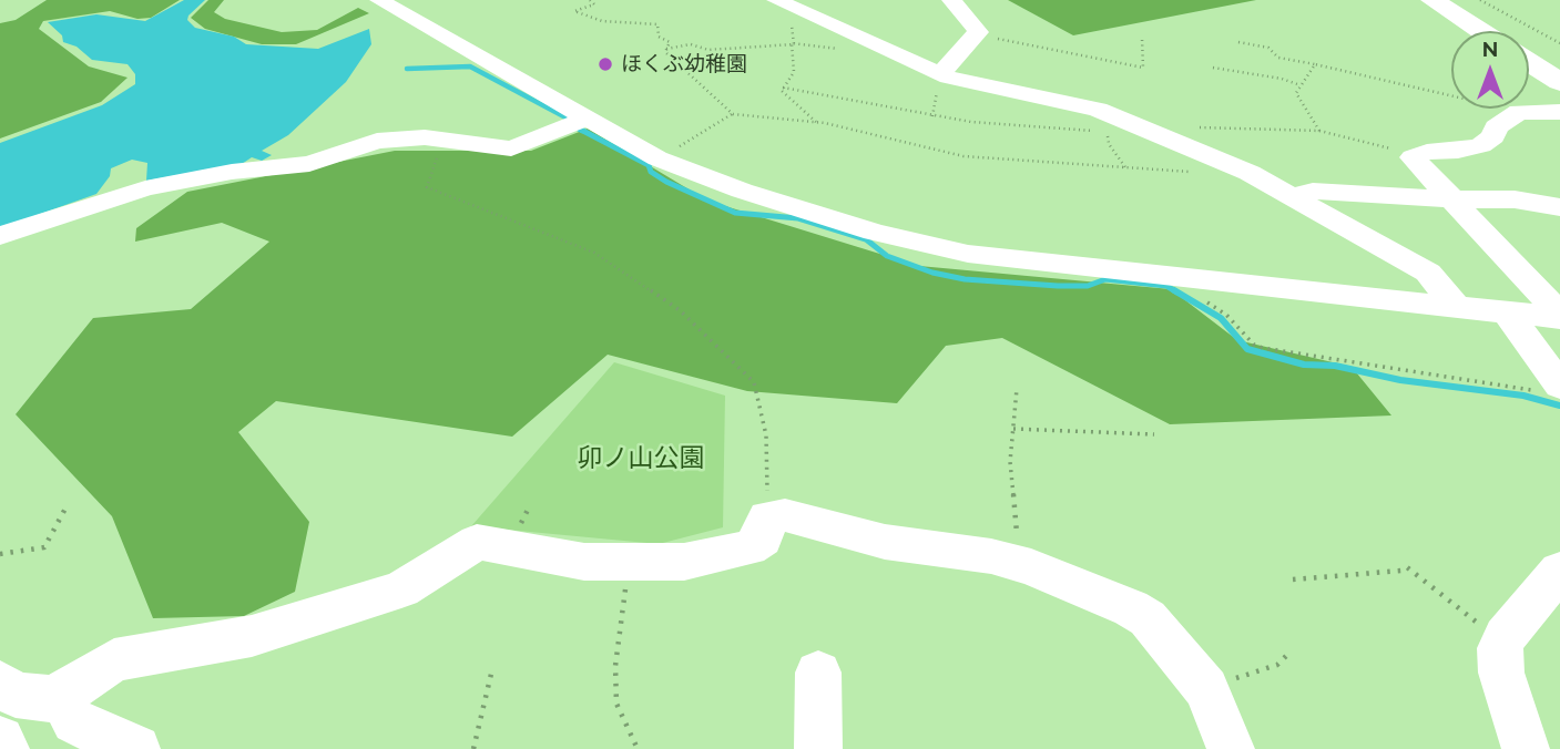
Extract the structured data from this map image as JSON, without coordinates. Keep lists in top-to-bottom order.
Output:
{
  "parks": ["卯ノ山公園"],
  "places": ["ほくぶ幼稚園"],
  "north": "top"
}
